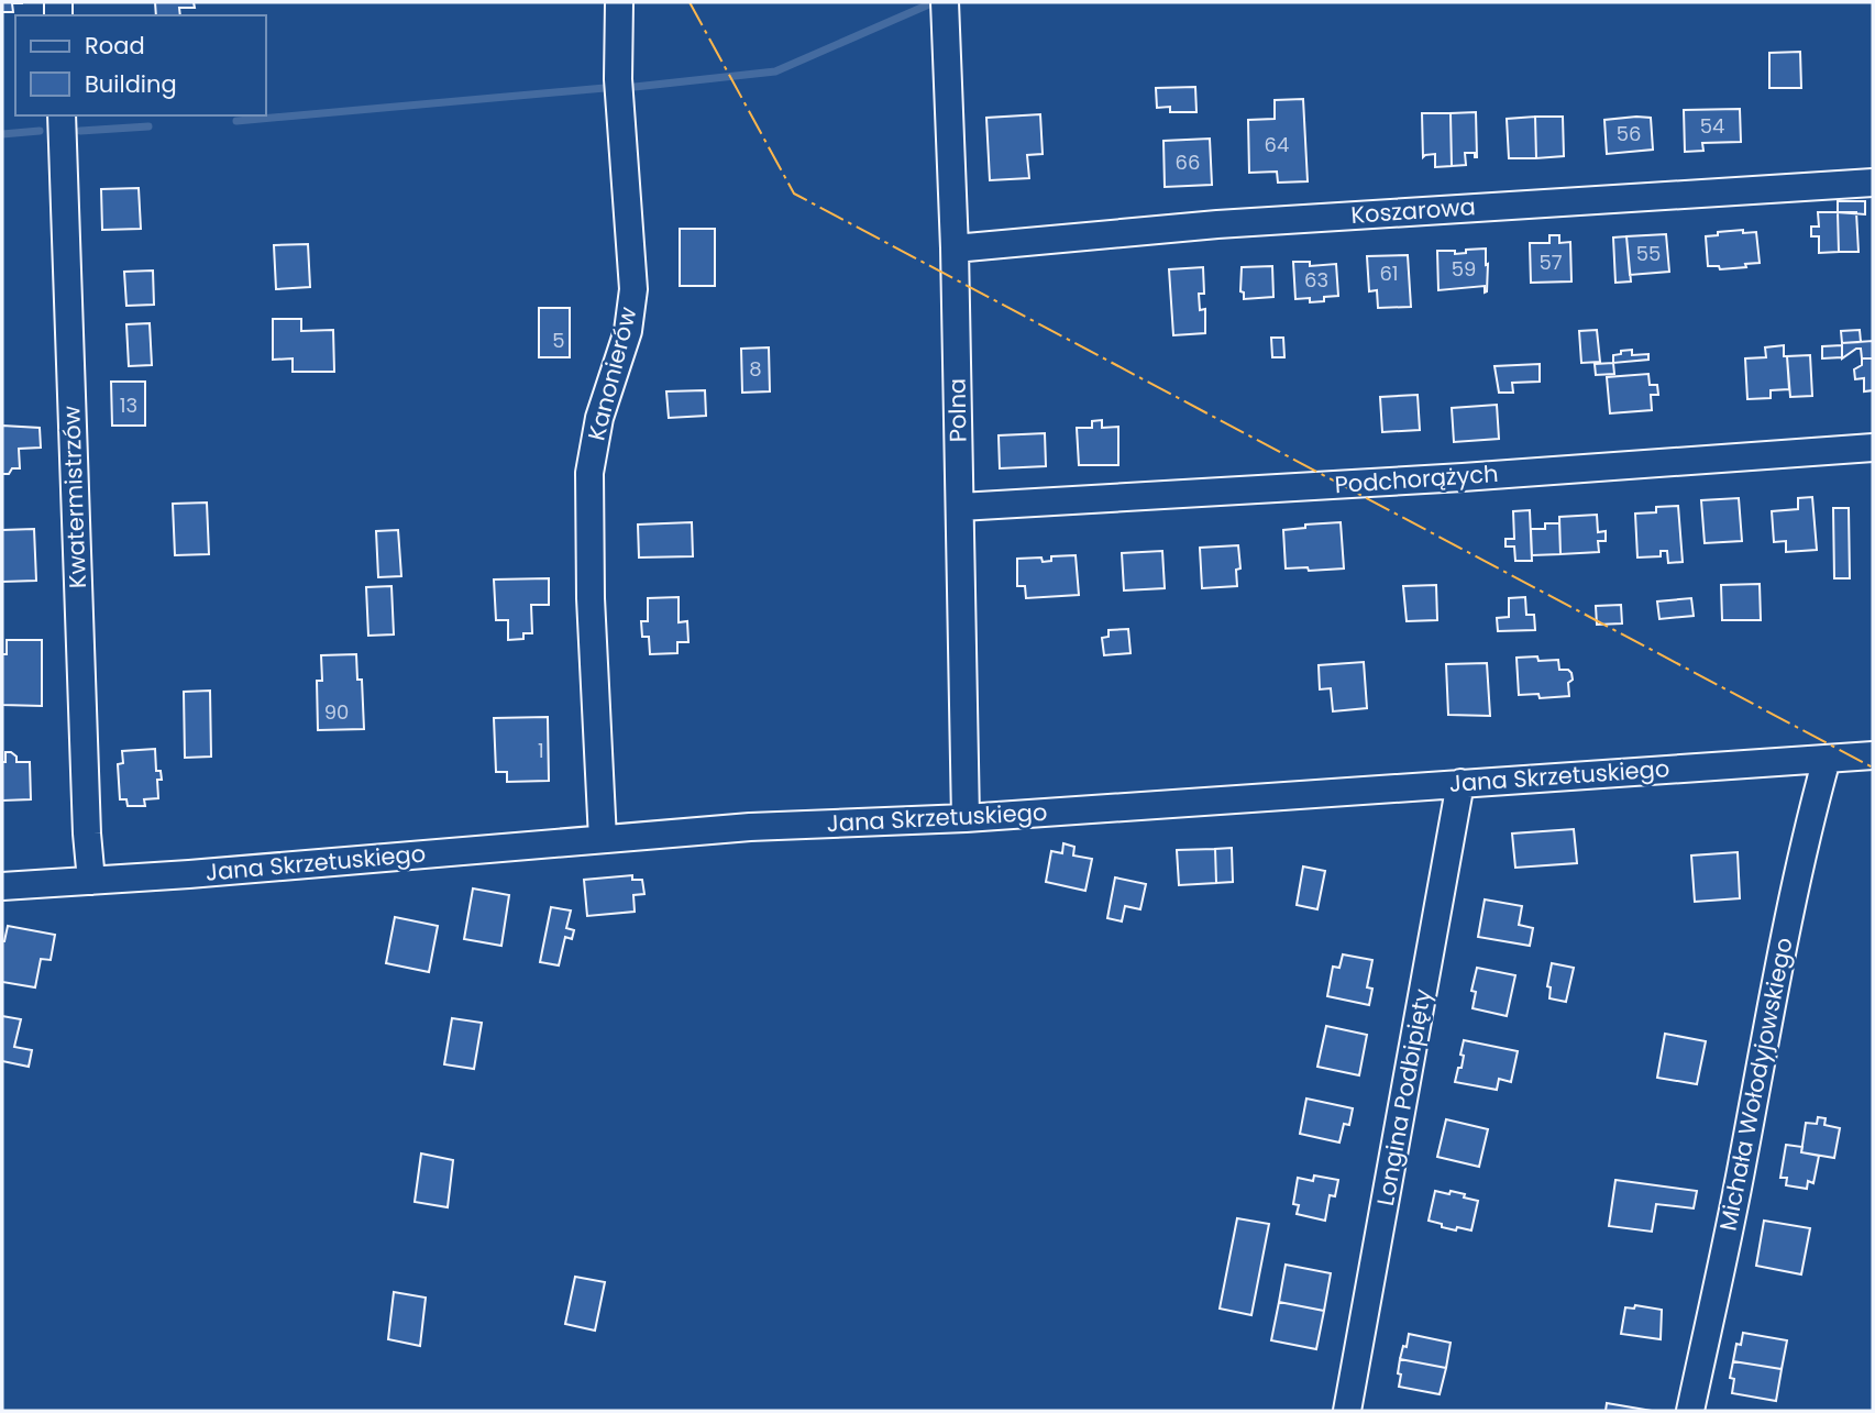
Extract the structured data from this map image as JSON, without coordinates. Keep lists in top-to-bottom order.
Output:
{
  "streets": {
    "street": [
      "Koszarowa",
      "Kanonierów",
      "Polna",
      "Podchorążych",
      "Kwatermistrzów",
      "Jana Skrzetuskiego",
      "Michała Wołodyjowskiego",
      "Longina Podbipięty"
    ]
  },
  "crossings": [
    ["Koszarowa", "Polna"],
    ["Kanonierów", "Jana Skrzetuskiego"],
    ["Polna", "Podchorążych"],
    ["Polna", "Jana Skrzetuskiego"],
    ["Kwatermistrzów", "Jana Skrzetuskiego"],
    ["Jana Skrzetuskiego", "Michała Wołodyjowskiego"],
    ["Jana Skrzetuskiego", "Longina Podbipięty"]
  ],
  "house_numbers": [
    "54",
    "56",
    "64",
    "66",
    "55",
    "57",
    "59",
    "61",
    "63",
    "5",
    "8",
    "13",
    "90",
    "1"
  ],
  "legend": ["Road", "Building"]
}
